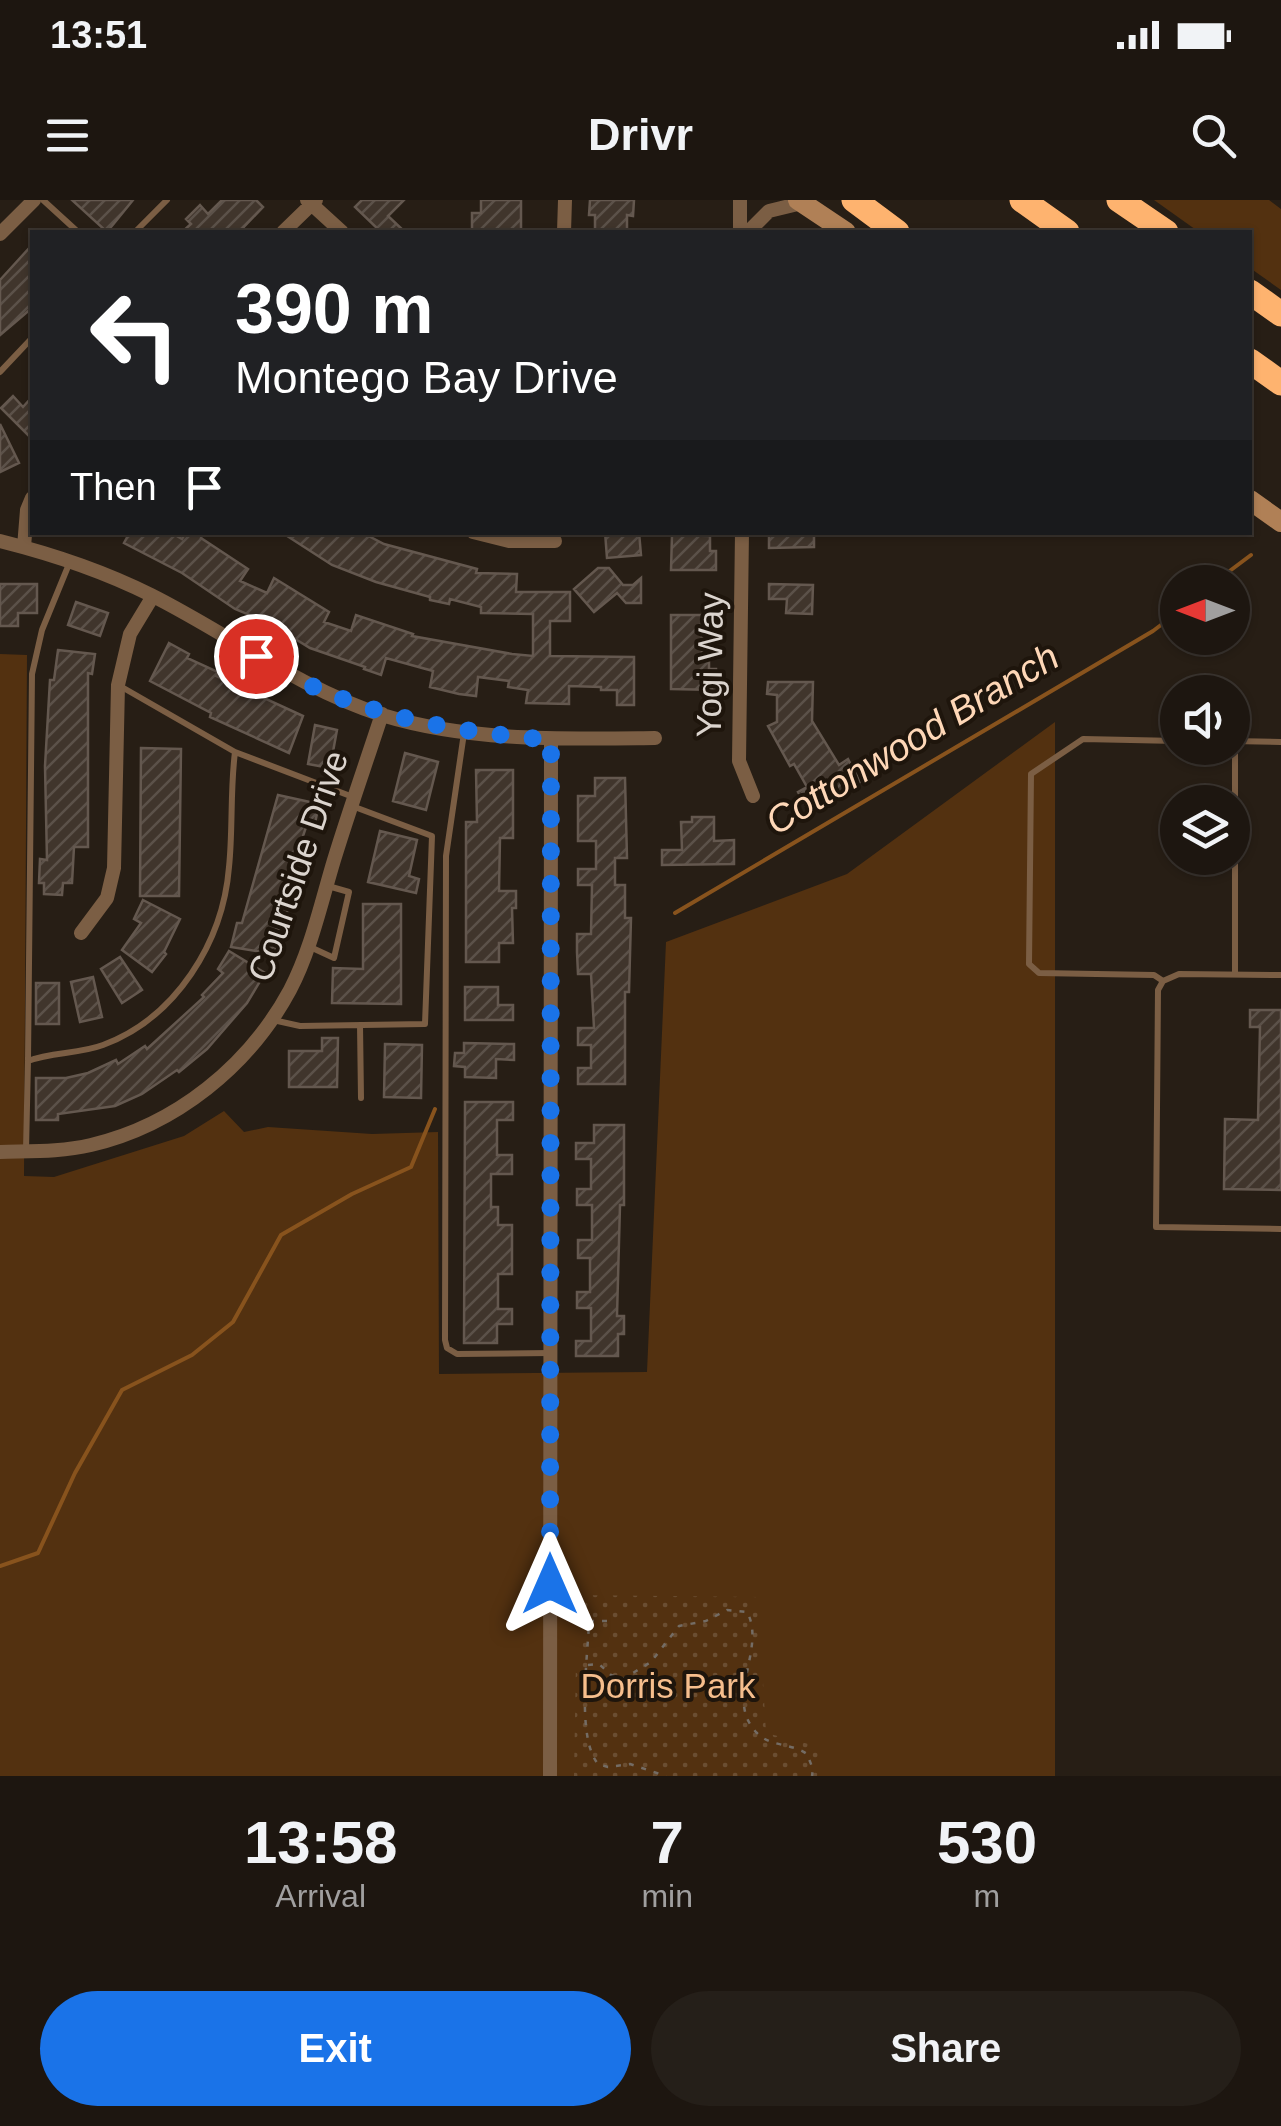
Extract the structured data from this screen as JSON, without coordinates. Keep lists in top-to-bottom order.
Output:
{
  "streets": {
    "street": ["Yogi Way", "Courtside Drive"]
  },
  "water": ["Cottonwood Branch"],
  "parks": ["Dorris Park"],
  "north": "left",
  "page": {
    "status": "13:51",
    "header": "Drivr",
    "turn": ["390 m", "Montego Bay Drive"],
    "then": "Then",
    "eta": [
      "13:58",
      "Arrival",
      "7",
      "min",
      "530",
      "m"
    ],
    "buttons": ["Exit", "Share"]
  }
}
